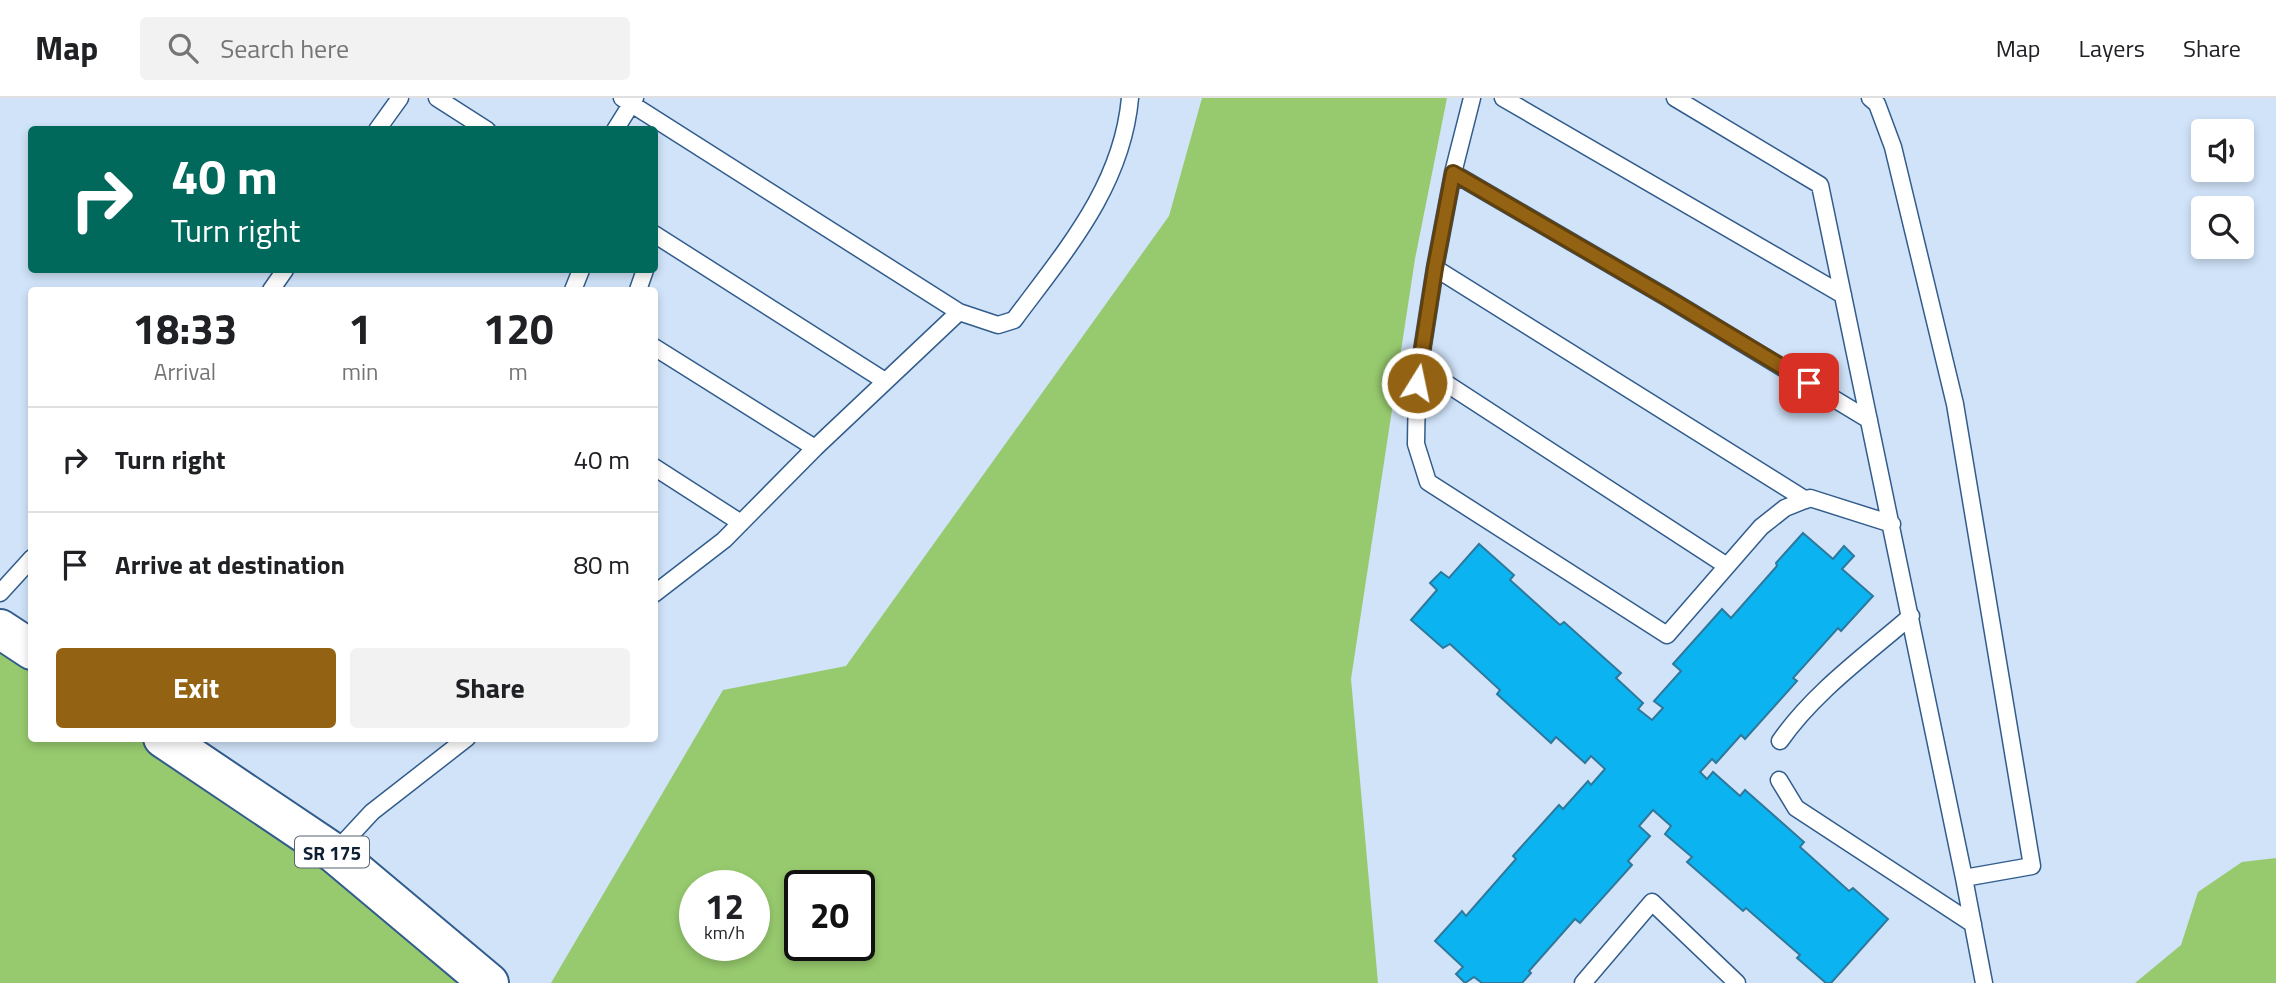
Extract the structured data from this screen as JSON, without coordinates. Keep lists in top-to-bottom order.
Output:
{
  "streets": {
    "main road": ["SR 175"]
  },
  "page": {
    "header": "Map",
    "search": "Search here",
    "nav": ["Map", "Layers", "Share"],
    "turn": ["40 m", "Turn right"],
    "eta": [
      "18:33",
      "Arrival",
      "1",
      "min",
      "120",
      "m"
    ],
    "list": [
      {
        "name": "Turn right",
        "value": "40 m"
      },
      {
        "name": "Arrive at destination",
        "value": "80 m"
      }
    ],
    "buttons": ["Exit", "Share"],
    "speed": "12 km/h",
    "limit": "20"
  }
}
